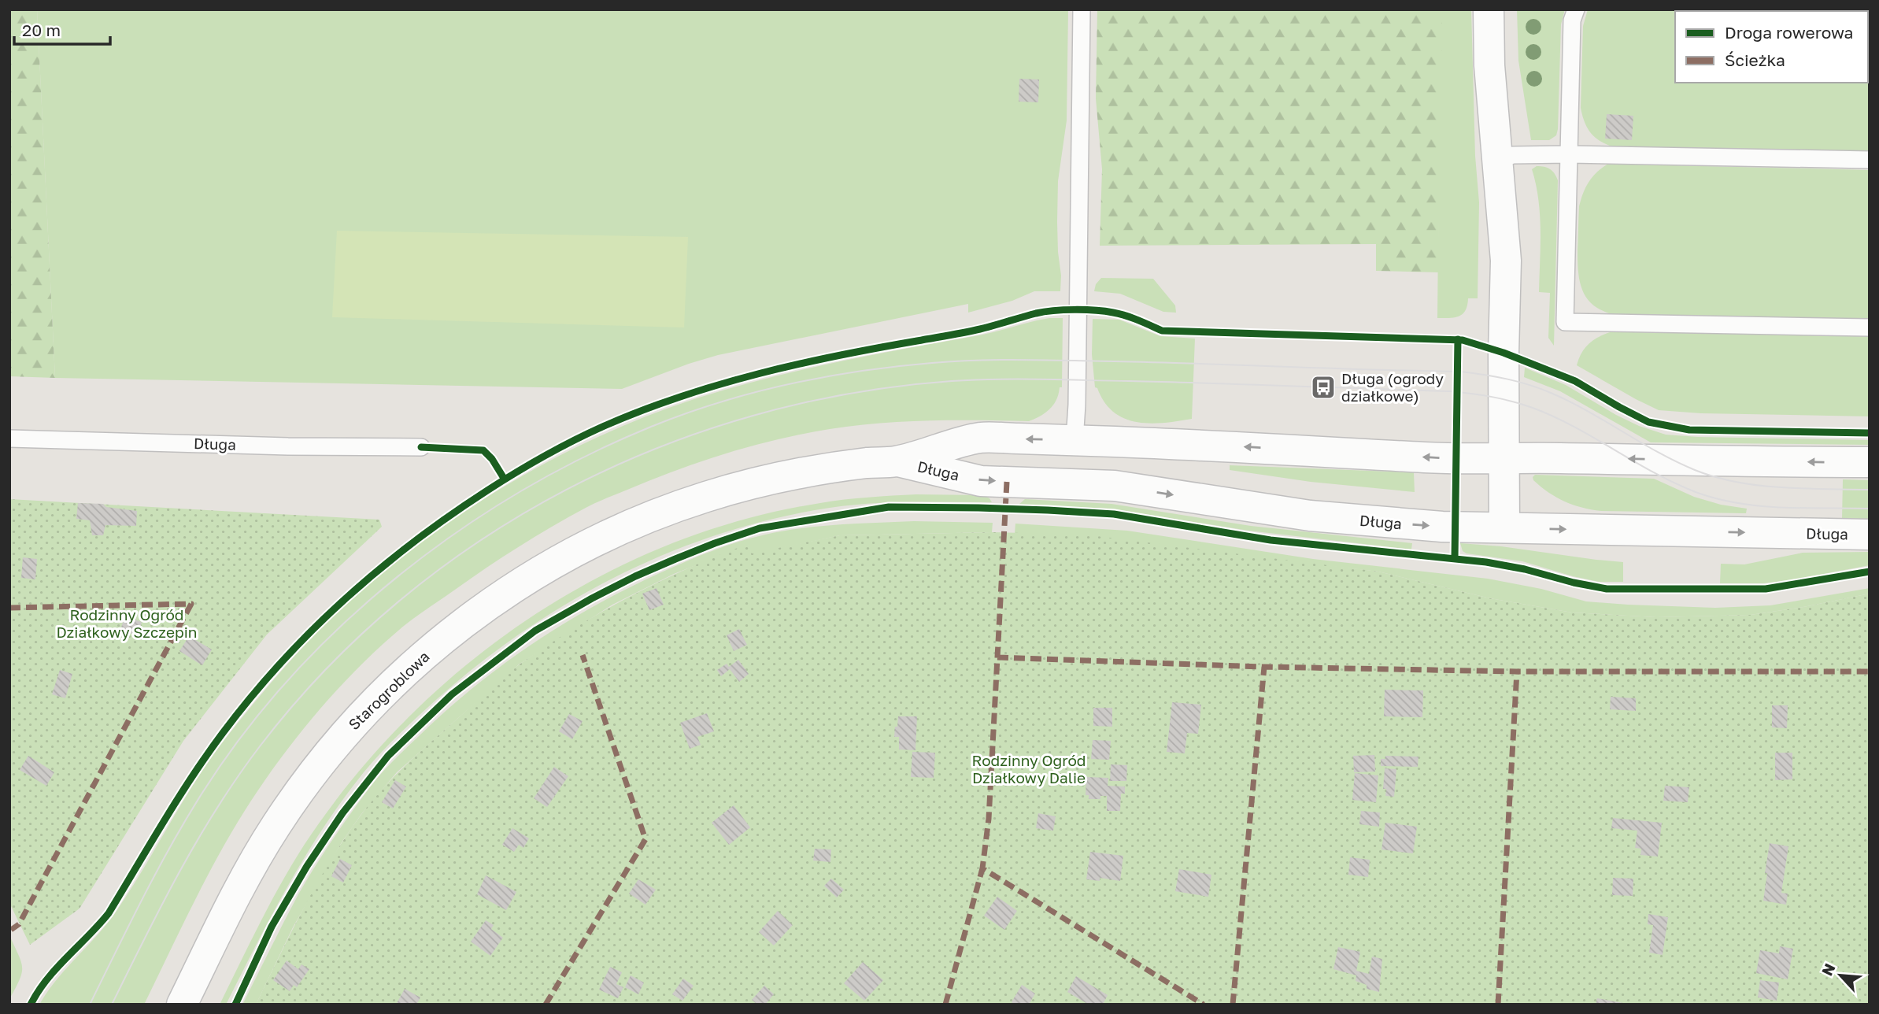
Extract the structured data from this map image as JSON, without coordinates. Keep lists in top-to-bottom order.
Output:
{
  "streets": {
    "street": ["Długa", "Starogroblowa"]
  },
  "crossings": [
    ["Długa", "Starogroblowa"]
  ],
  "parks": ["Rodzinny Ogród Działkowy Szczepin", "Rodzinny Ogród Działkowy Dalie"],
  "places": {
    "bus stop": ["Długa (ogrody działkowe)"]
  },
  "legend": ["Droga rowerowa", "Ścieżka"],
  "scale_bar": "20 m",
  "north": "top left"
}
